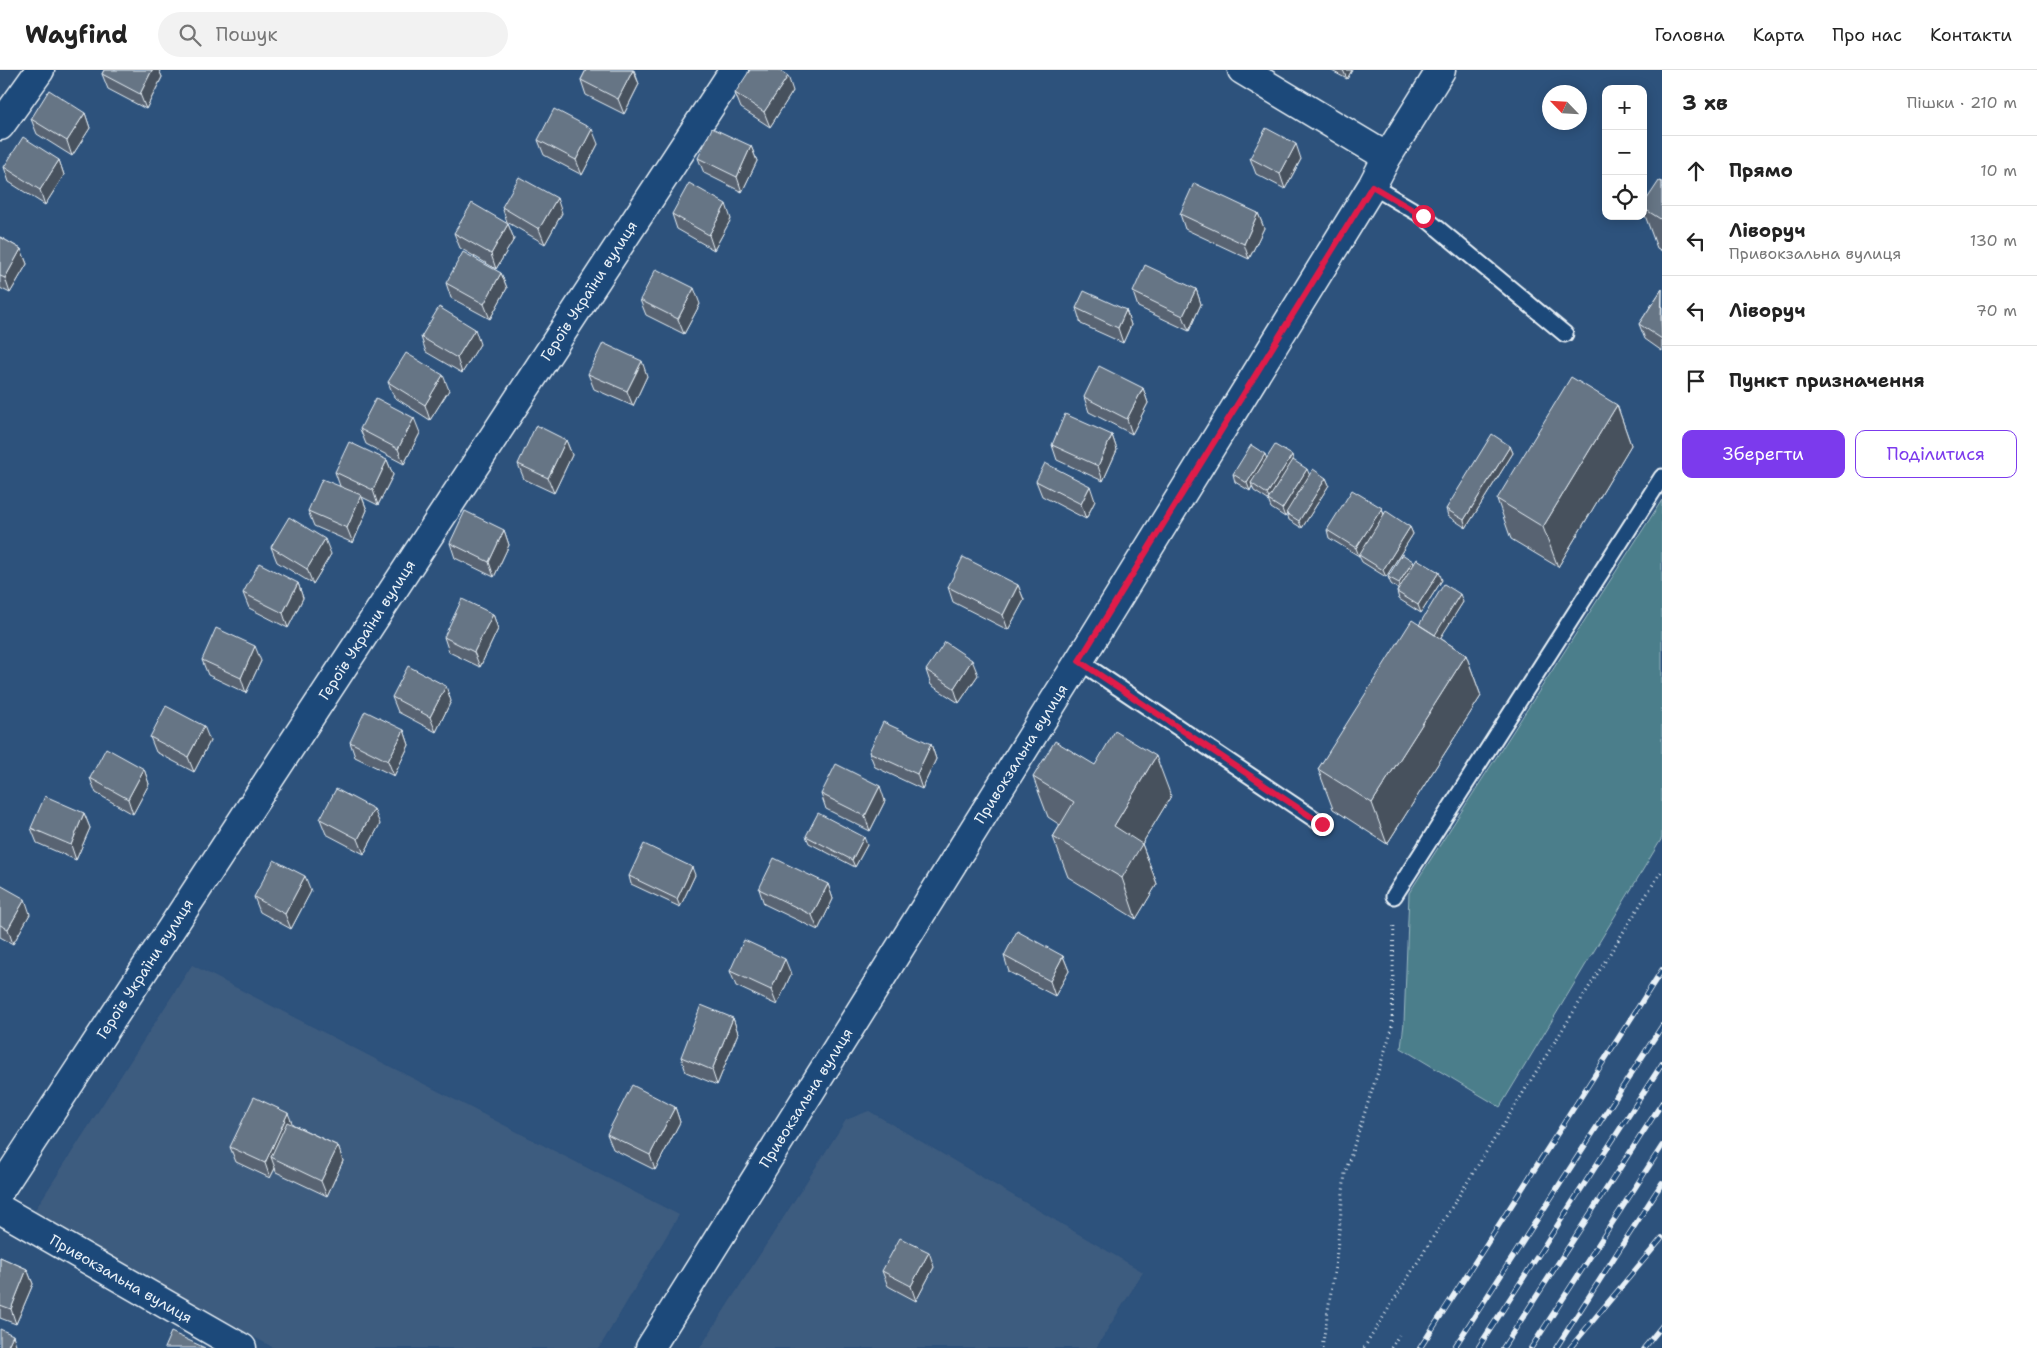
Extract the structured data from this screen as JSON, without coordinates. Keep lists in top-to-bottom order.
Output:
{
  "streets": {
    "street": ["Героїв України вулиця", "Привокзальна вулиця"]
  },
  "north": "top left",
  "page": {
    "header": "Wayfind",
    "search": "Пошук",
    "nav": [
      "Головна",
      "Карта",
      "Про нас",
      "Контакти"
    ],
    "heading": ["3 хв", "Пішки · 210 m"],
    "map_buttons": ["+", "−"],
    "list": [
      ["Прямо", "10 m"],
      ["Ліворуч", "Привокзальна вулиця", "130 m"],
      ["Ліворуч", "70 m"],
      "Пункт призначення"
    ],
    "buttons": ["Зберегти", "Поділитися"]
  }
}
